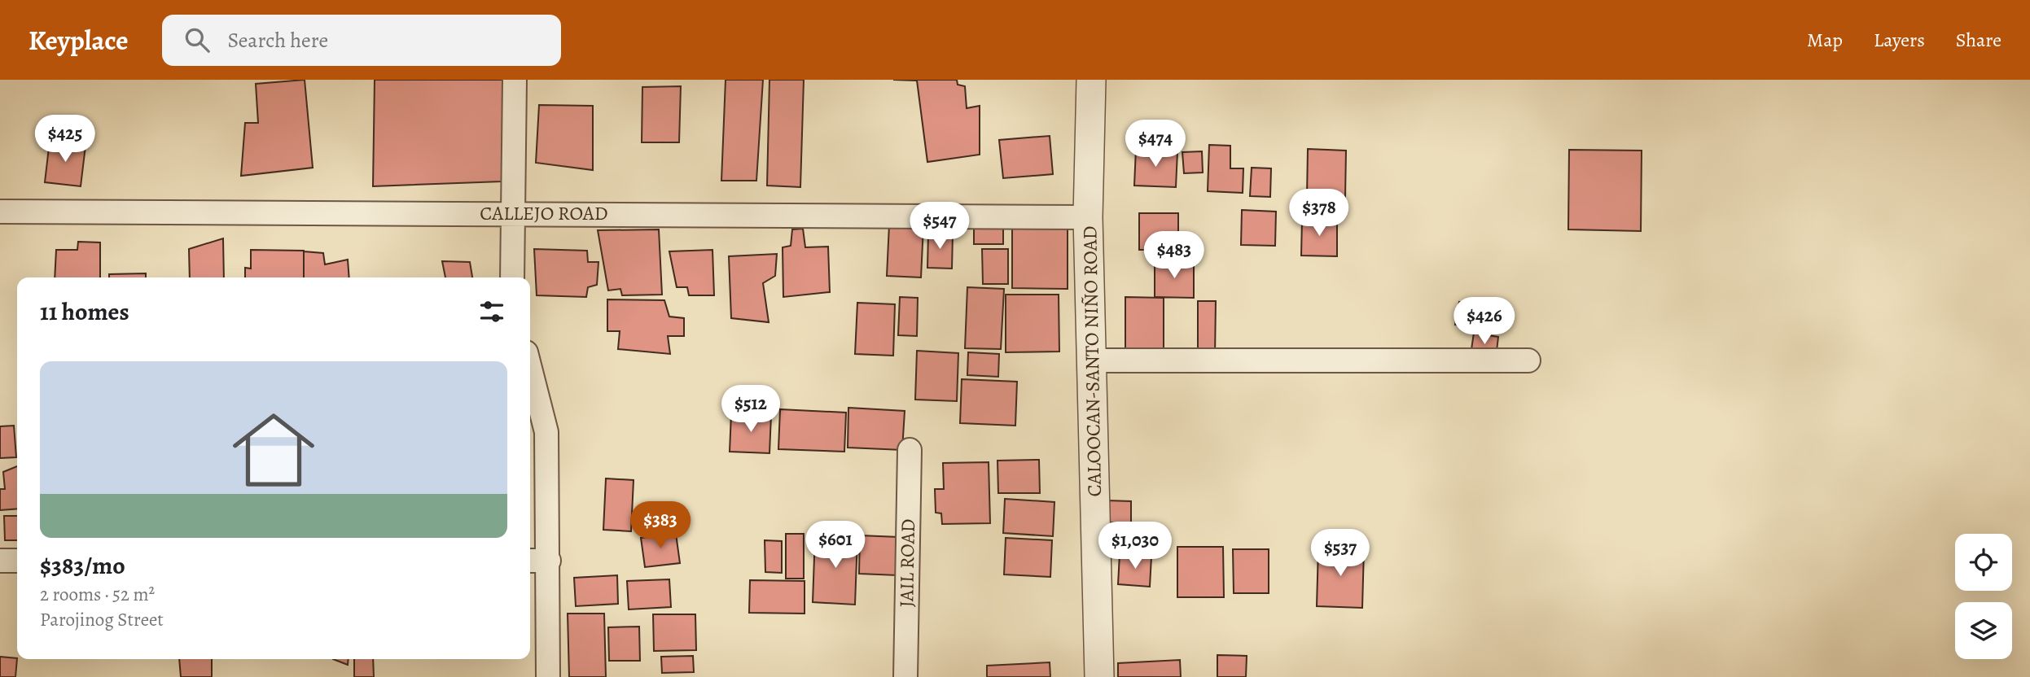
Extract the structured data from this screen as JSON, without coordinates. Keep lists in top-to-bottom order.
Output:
{
  "streets": {
    "street": ["CALLEJO ROAD", "CALOOCAN-SANTO NIÑO ROAD", "JAIL ROAD"]
  },
  "crossings": [
    ["CALLEJO ROAD", "CALOOCAN-SANTO NIÑO ROAD"]
  ],
  "page": {
    "header": "Keyplace",
    "search": "Search here",
    "nav": ["Map", "Layers", "Share"],
    "price": [
      "$425",
      "$474",
      "$378",
      "$547",
      "$483",
      "$426",
      "$512",
      "$383",
      "$601",
      "$1,030",
      "$537"
    ],
    "heading": "11 homes",
    "list": [
      {
        "name": "$383/mo",
        "note": "2 rooms · 52 m² · Parojinog Street"
      }
    ]
  }
}
